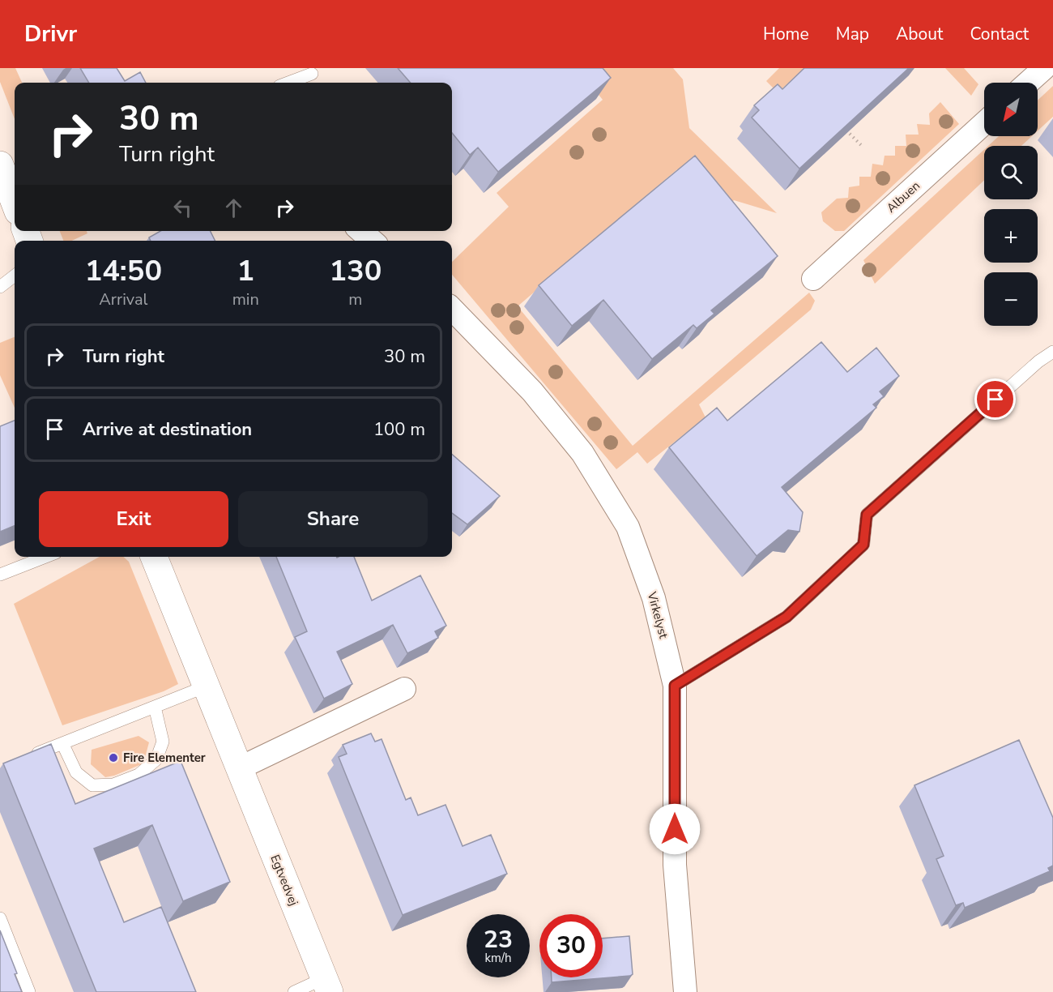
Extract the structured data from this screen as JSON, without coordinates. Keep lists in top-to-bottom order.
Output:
{
  "streets": {
    "street": ["Albuen", "Virkelyst", "Egtvedvej"]
  },
  "places": ["Fire Elementer"],
  "north": "bottom left",
  "page": {
    "header": "Drivr",
    "nav": [
      "Home",
      "Map",
      "About",
      "Contact"
    ],
    "map_buttons": ["+", "−"],
    "turn": ["30 m", "Turn right"],
    "eta": [
      "14:50",
      "Arrival",
      "1",
      "min",
      "130",
      "m"
    ],
    "list": [
      {
        "name": "Turn right",
        "value": "30 m"
      },
      {
        "name": "Arrive at destination",
        "value": "100 m"
      }
    ],
    "buttons": ["Exit", "Share"],
    "speed": "23 km/h",
    "limit": "30"
  }
}
